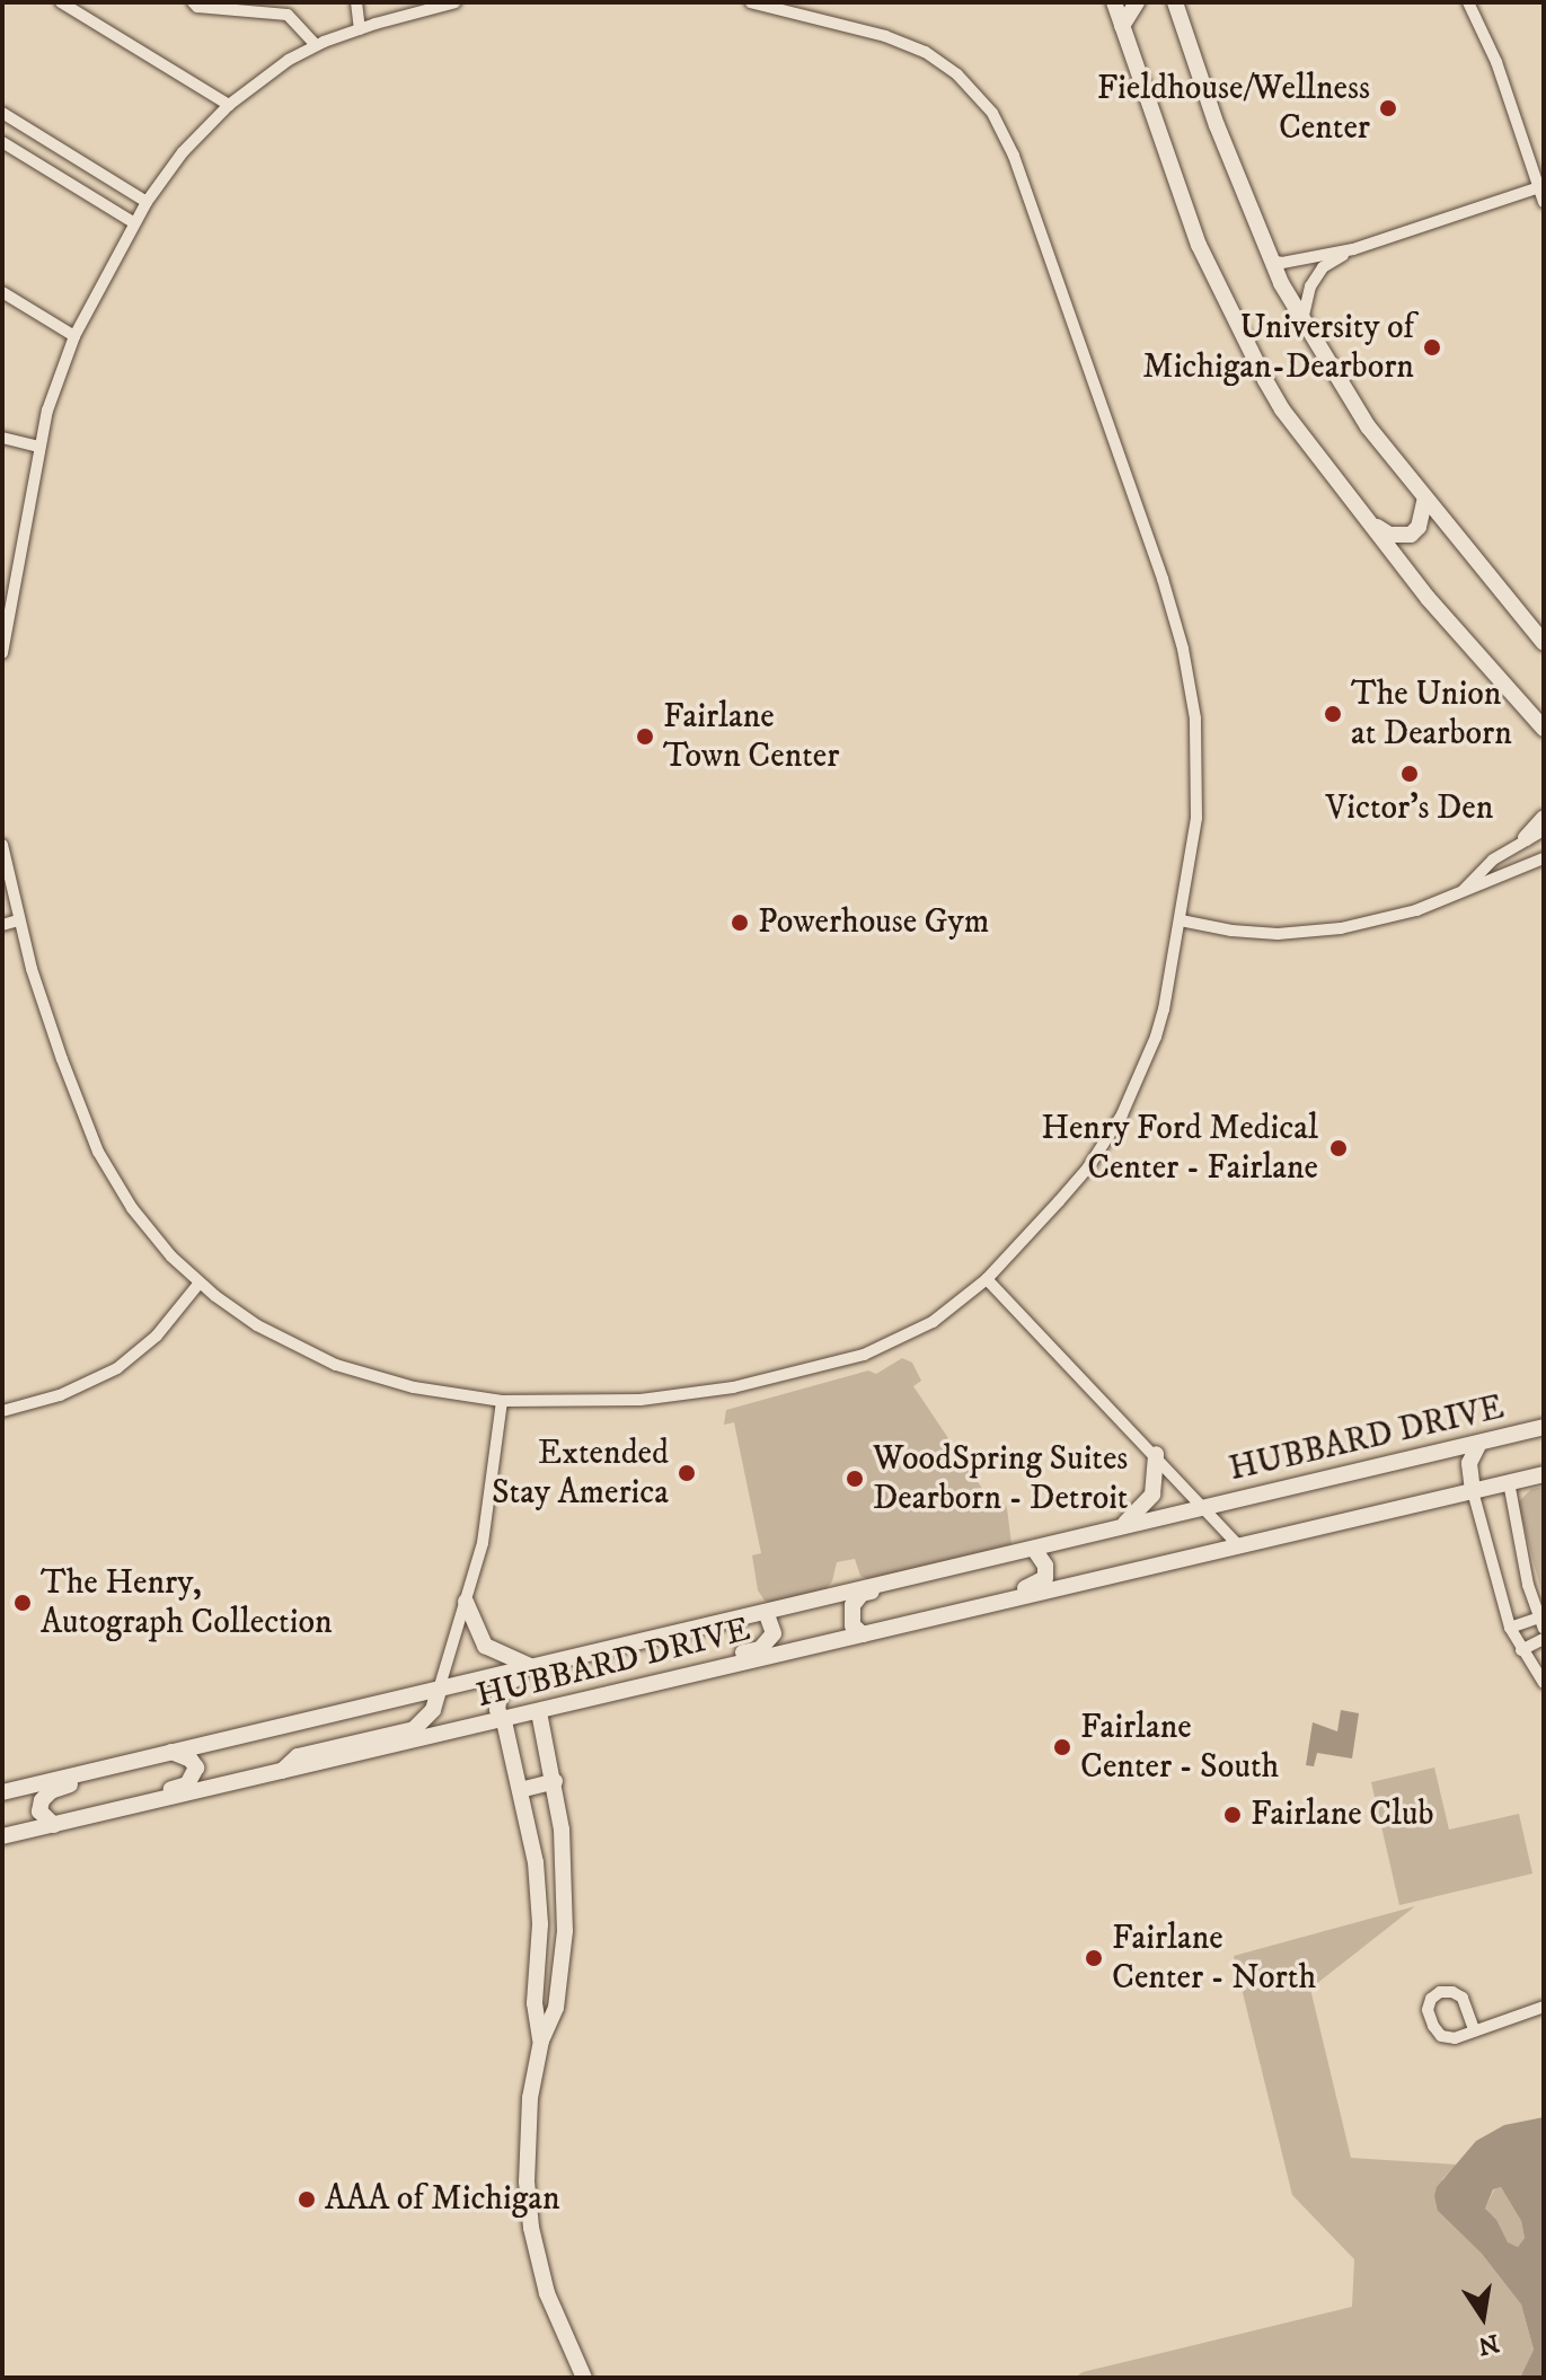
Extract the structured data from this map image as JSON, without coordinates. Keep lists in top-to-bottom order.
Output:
{
  "streets": {
    "street": ["HUBBARD DRIVE"]
  },
  "places": [
    "Fieldhouse/Wellness Center",
    "University of Michigan-Dearborn",
    "The Union at Dearborn",
    "Fairlane Town Center",
    "Victor's Den",
    "Powerhouse Gym",
    "Henry Ford Medical Center - Fairlane",
    "Extended Stay America",
    "WoodSpring Suites Dearborn - Detroit",
    "The Henry, Autograph Collection",
    "Fairlane Center - South",
    "Fairlane Club",
    "Fairlane Center - North",
    "AAA of Michigan"
  ],
  "north": "bottom"
}
